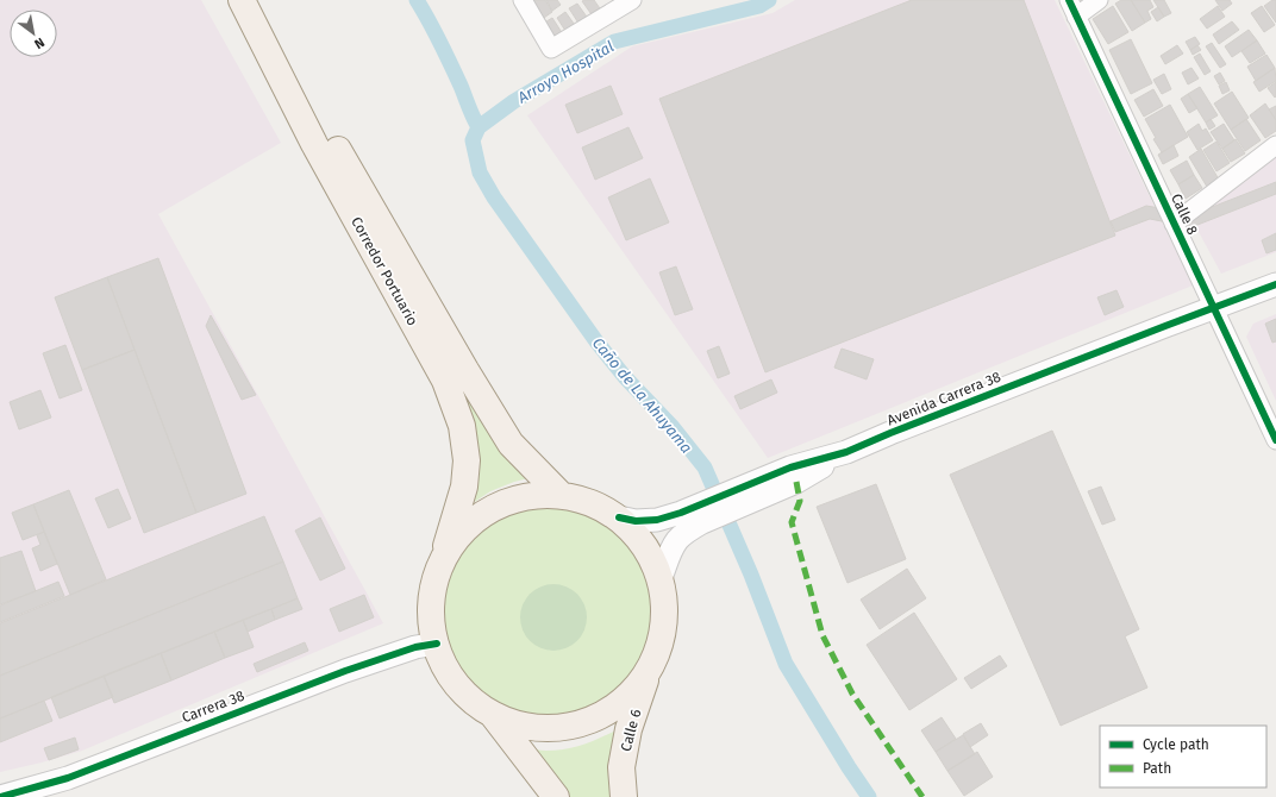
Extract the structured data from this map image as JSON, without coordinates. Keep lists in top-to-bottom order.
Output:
{
  "streets": {
    "main road": ["Corredor Portuario", "Calle 6"],
    "street": ["Calle 8", "Avenida Carrera 38", "Carrera 38"]
  },
  "crossings": [
    ["Calle 8", "Avenida Carrera 38"],
    ["Corredor Portuario", "Carrera 38"]
  ],
  "water": ["Arroyo Hospital", "Caño de La Ahuyama"],
  "legend": ["Cycle path", "Path"],
  "north": "bottom right"
}
